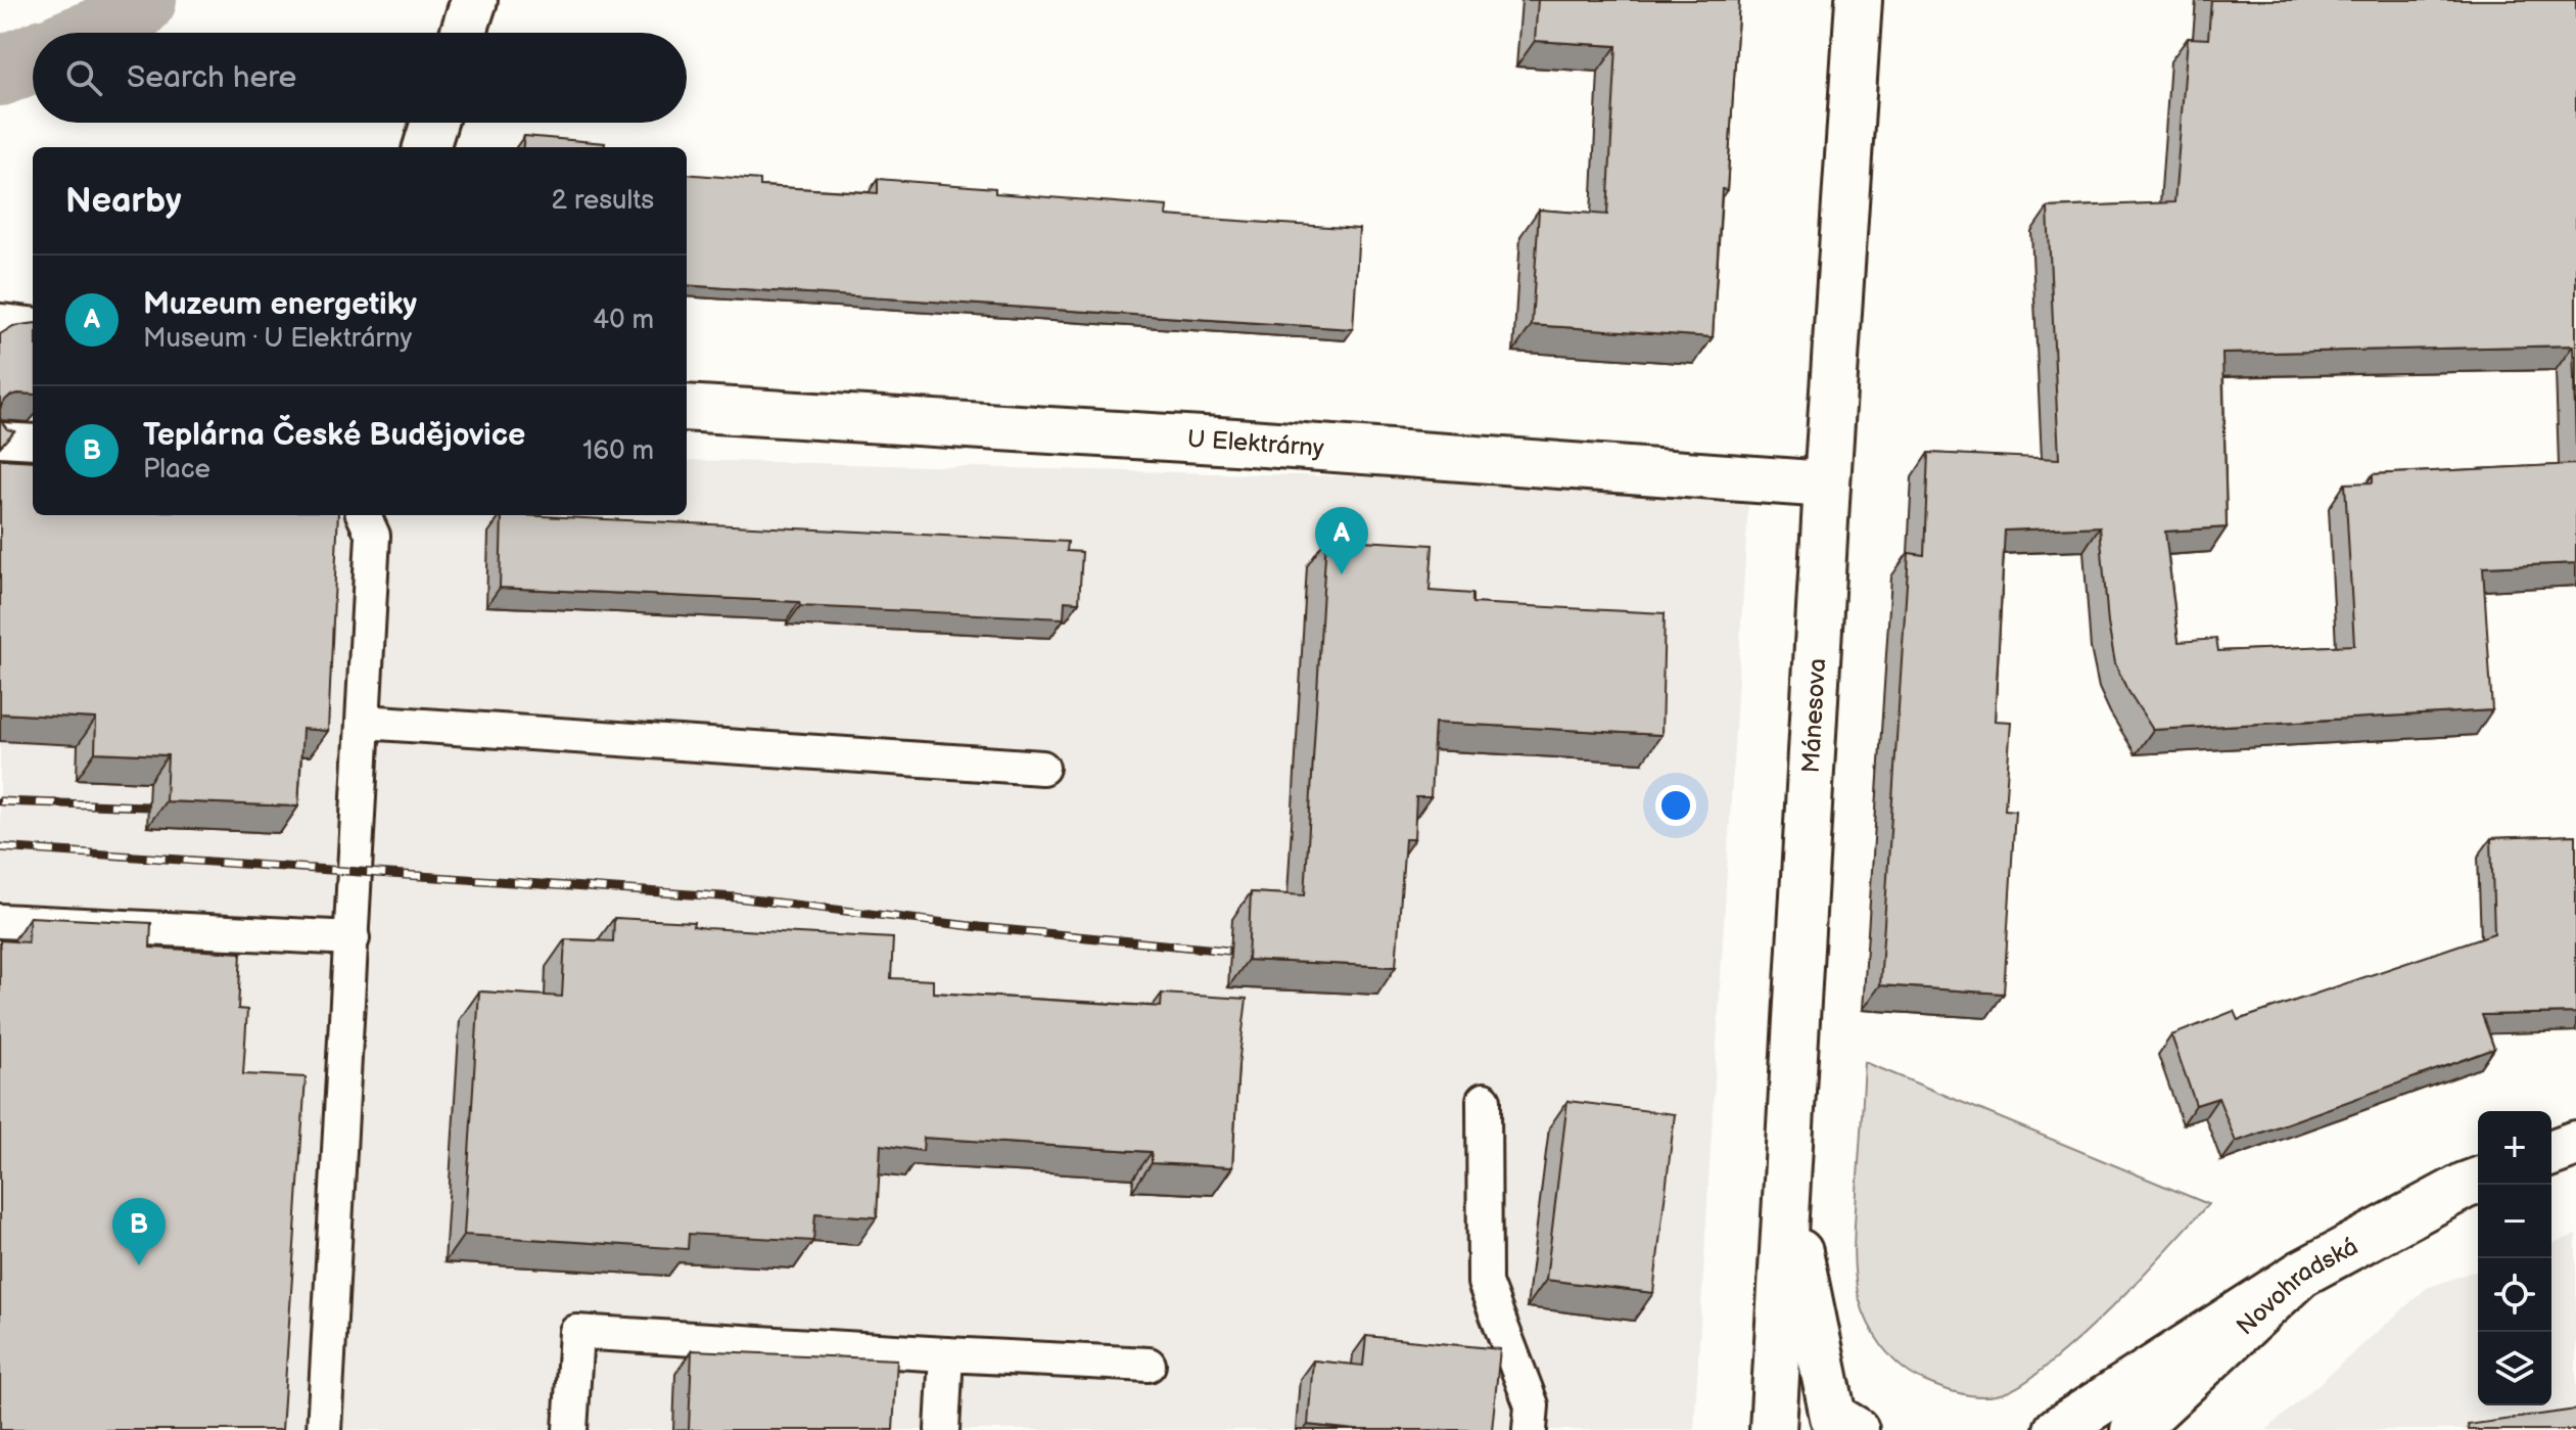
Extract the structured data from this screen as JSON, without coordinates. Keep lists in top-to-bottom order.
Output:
{
  "streets": {
    "main road": ["U Elektrárny", "Mánesova", "Novohradská"]
  },
  "crossings": [
    ["U Elektrárny", "Mánesova"]
  ],
  "page": {
    "search": "Search here",
    "heading": ["Nearby", "2 results"],
    "list": [
      {
        "mark": "A",
        "name": "Muzeum energetiky",
        "note": "Museum · U Elektrárny",
        "value": "40 m"
      },
      {
        "mark": "B",
        "name": "Teplárna České Budějovice",
        "note": "Place",
        "value": "160 m"
      }
    ],
    "pins": ["A", "B"],
    "map_buttons": ["+", "−"]
  }
}
